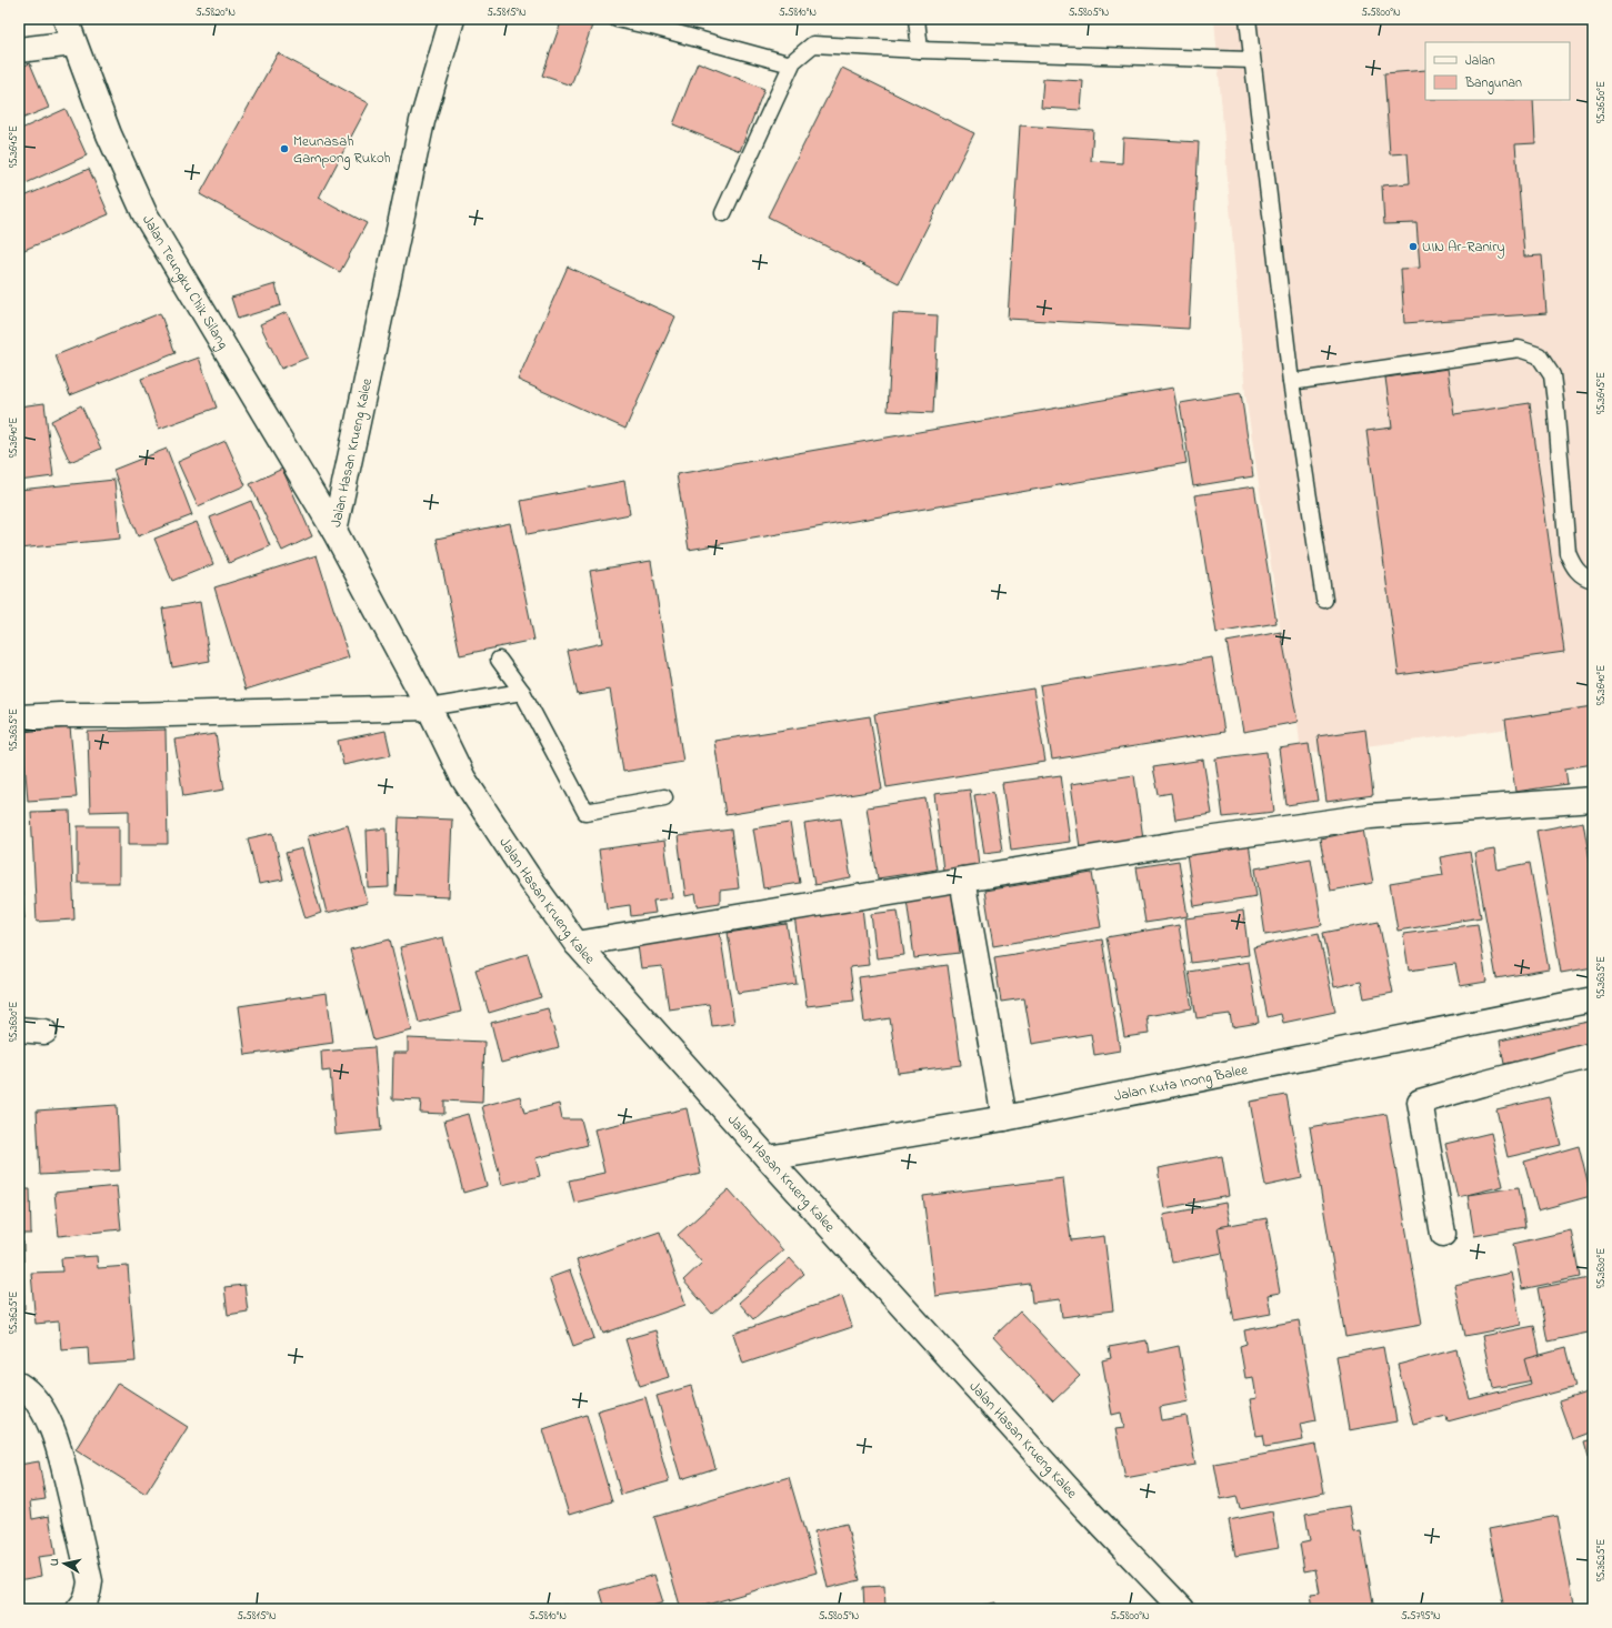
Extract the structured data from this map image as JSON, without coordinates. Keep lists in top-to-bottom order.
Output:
{
  "streets": {
    "street": ["Jalan Teungku Chik Silang", "Jalan Hasan Krueng Kalee", "Jalan Kuta Inong Balee"]
  },
  "crossings": [
    ["Jalan Teungku Chik Silang", "Jalan Hasan Krueng Kalee"],
    ["Jalan Hasan Krueng Kalee", "Jalan Kuta Inong Balee"]
  ],
  "places": ["Meunasah Gampong Rukoh", "UIN Ar-Raniry"],
  "legend": ["Jalan", "Bangunan"],
  "north": "left",
  "coordinates": [
    "5.5820°N",
    "5.5815°N",
    "5.5810°N",
    "5.5805°N",
    "5.5800°N",
    "95.3650°E",
    "95.3645°E",
    "95.3640°E",
    "95.3635°E",
    "95.3630°E",
    "95.3625°E",
    "5.5795°N"
  ]
}
